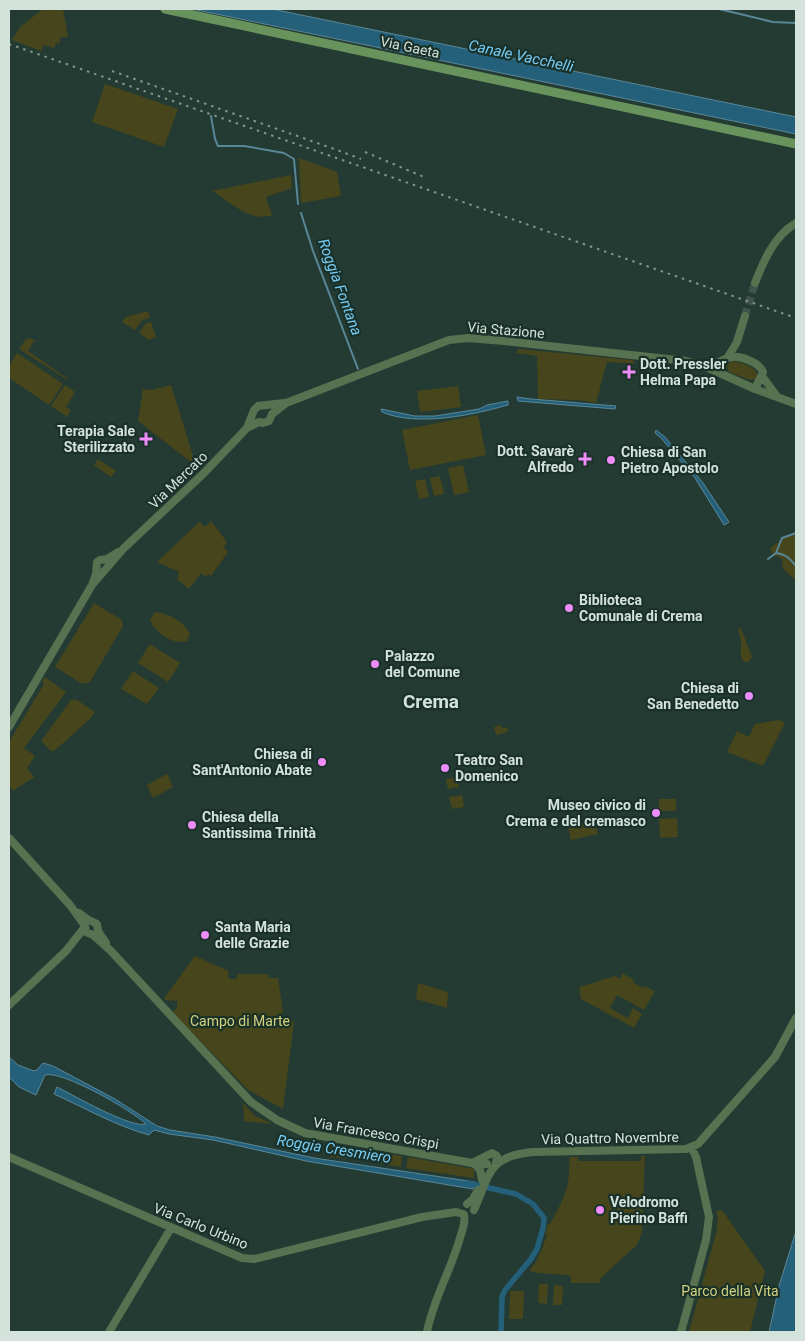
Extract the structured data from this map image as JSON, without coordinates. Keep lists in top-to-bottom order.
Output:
{
  "streets": {
    "main road": ["Via Gaeta"],
    "street": [
      "Via Stazione",
      "Via Mercato",
      "Via Francesco Crispi",
      "Via Quattro Novembre",
      "Via Carlo Urbino"
    ]
  },
  "crossings": [
    ["Via Stazione", "Via Mercato"]
  ],
  "districts": ["Crema"],
  "water": ["Canale Vacchelli", "Roggia Fontana", "Roggia Cresmiero"],
  "parks": ["Campo di Marte", "Parco della Vita"],
  "places": {
    "health": ["Dott. Pressler Helma Papa", "Terapia Sale Sterilizzato", "Dott. Savarè Alfredo"],
    "other": [
      "Chiesa di San Pietro Apostolo",
      "Biblioteca Comunale di Crema",
      "Palazzo del Comune",
      "Chiesa di San Benedetto",
      "Chiesa di Sant'Antonio Abate",
      "Teatro San Domenico",
      "Museo civico di Crema e del cremasco",
      "Chiesa della Santissima Trinità",
      "Santa Maria delle Grazie",
      "Velodromo Pierino Baffi"
    ]
  }
}
